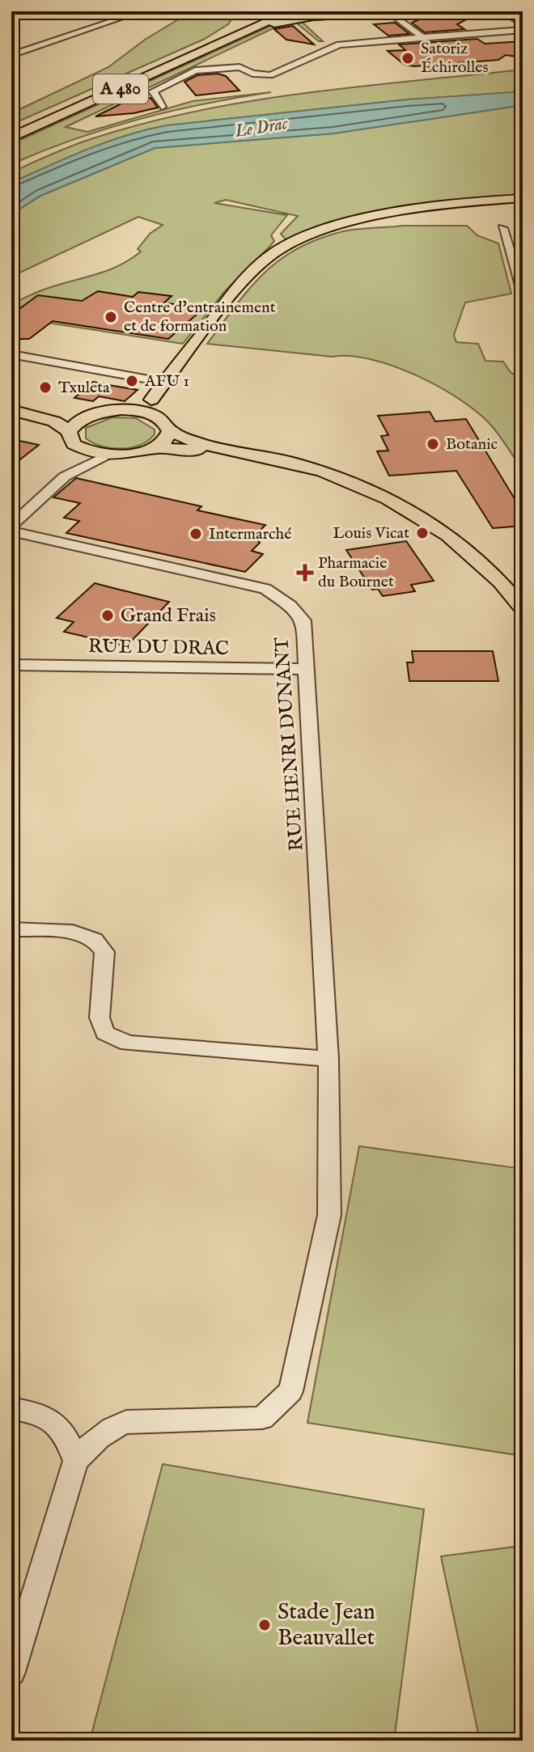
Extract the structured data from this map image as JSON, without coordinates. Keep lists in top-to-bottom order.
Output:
{
  "streets": {
    "highway": ["A 480"],
    "street": ["RUE DU DRAC", "RUE HENRI DUNANT"]
  },
  "crossings": [
    ["RUE DU DRAC", "RUE HENRI DUNANT"]
  ],
  "water": ["Le Drac"],
  "places": {
    "other": [
      "Satoriz Échirolles",
      "Centre d'entrainement et de formation",
      "AFU 1",
      "Txuleta",
      "Botanic",
      "Louis Vicat",
      "Intermarché",
      "Grand Frais",
      "Stade Jean Beauvallet"
    ],
    "health": ["Pharmacie du Bournet"]
  }
}
